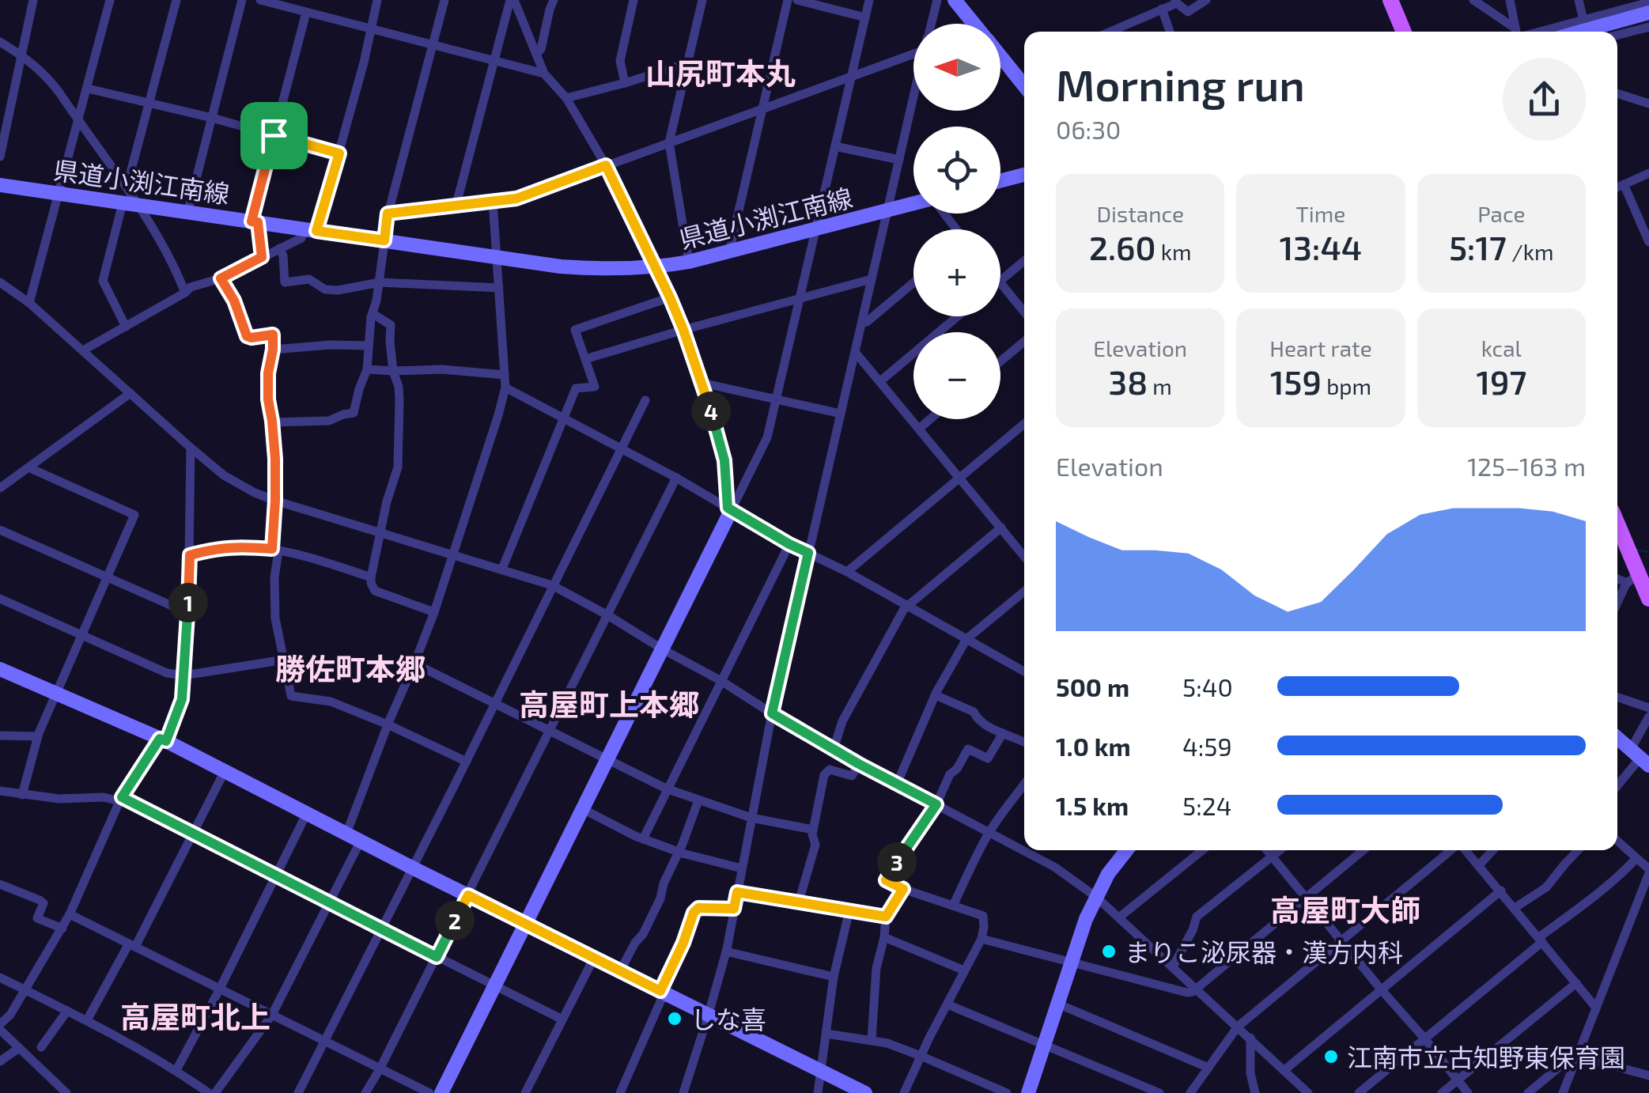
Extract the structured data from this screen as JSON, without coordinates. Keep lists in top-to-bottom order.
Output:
{
  "streets": {
    "street": ["県道小渕江南線"]
  },
  "districts": [
    "山尻町本丸",
    "勝佐町本郷",
    "高屋町上本郷",
    "高屋町大師",
    "高屋町北上"
  ],
  "places": ["まりこ泌尿器・漢方内科", "しな喜", "江南市立古知野東保育園"],
  "north": "left",
  "page": {
    "map_buttons": ["+", "−"],
    "heading": ["Morning run", "06:30"],
    "stats": [
      ["Distance", "2.60 km"],
      ["Time", "13:44"],
      ["Pace", "5:17 /km"],
      ["Elevation", "38 m"],
      ["Heart rate", "159 bpm"],
      ["kcal", "197"]
    ],
    "pins": [
      "4",
      "1",
      "3",
      "2"
    ],
    "chart": ["Elevation", "125–163 m"],
    "list": [
      {
        "name": "500 m",
        "note": "5:40"
      },
      {
        "name": "1.0 km",
        "note": "4:59"
      },
      {
        "name": "1.5 km",
        "note": "5:24"
      }
    ]
  }
}
